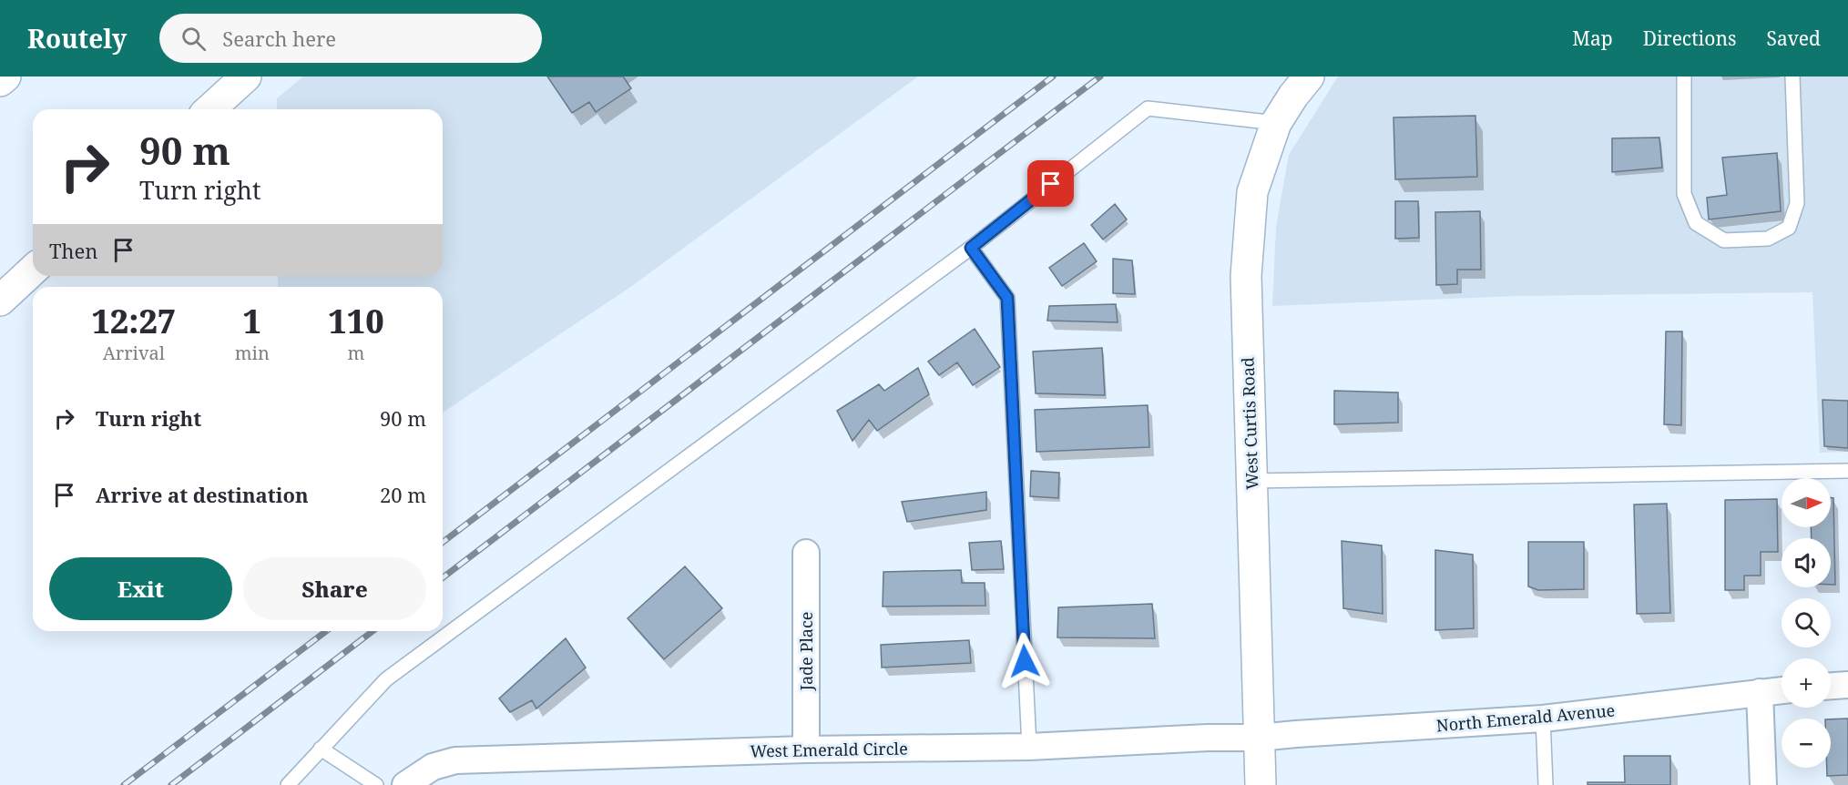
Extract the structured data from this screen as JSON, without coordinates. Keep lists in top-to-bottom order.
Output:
{
  "streets": {
    "main road": ["West Curtis Road"],
    "street": ["Jade Place", "North Emerald Avenue", "West Emerald Circle"]
  },
  "crossings": [
    ["West Curtis Road", "North Emerald Avenue"],
    ["West Curtis Road", "West Emerald Circle"],
    ["Jade Place", "West Emerald Circle"],
    ["North Emerald Avenue", "West Emerald Circle"]
  ],
  "north": "right",
  "page": {
    "header": "Routely",
    "search": "Search here",
    "nav": ["Map", "Directions", "Saved"],
    "turn": ["90 m", "Turn right"],
    "then": "Then",
    "eta": [
      "12:27",
      "Arrival",
      "1",
      "min",
      "110",
      "m"
    ],
    "list": [
      {
        "name": "Turn right",
        "value": "90 m"
      },
      {
        "name": "Arrive at destination",
        "value": "20 m"
      }
    ],
    "map_buttons": ["+", "−"],
    "buttons": ["Exit", "Share"]
  }
}
